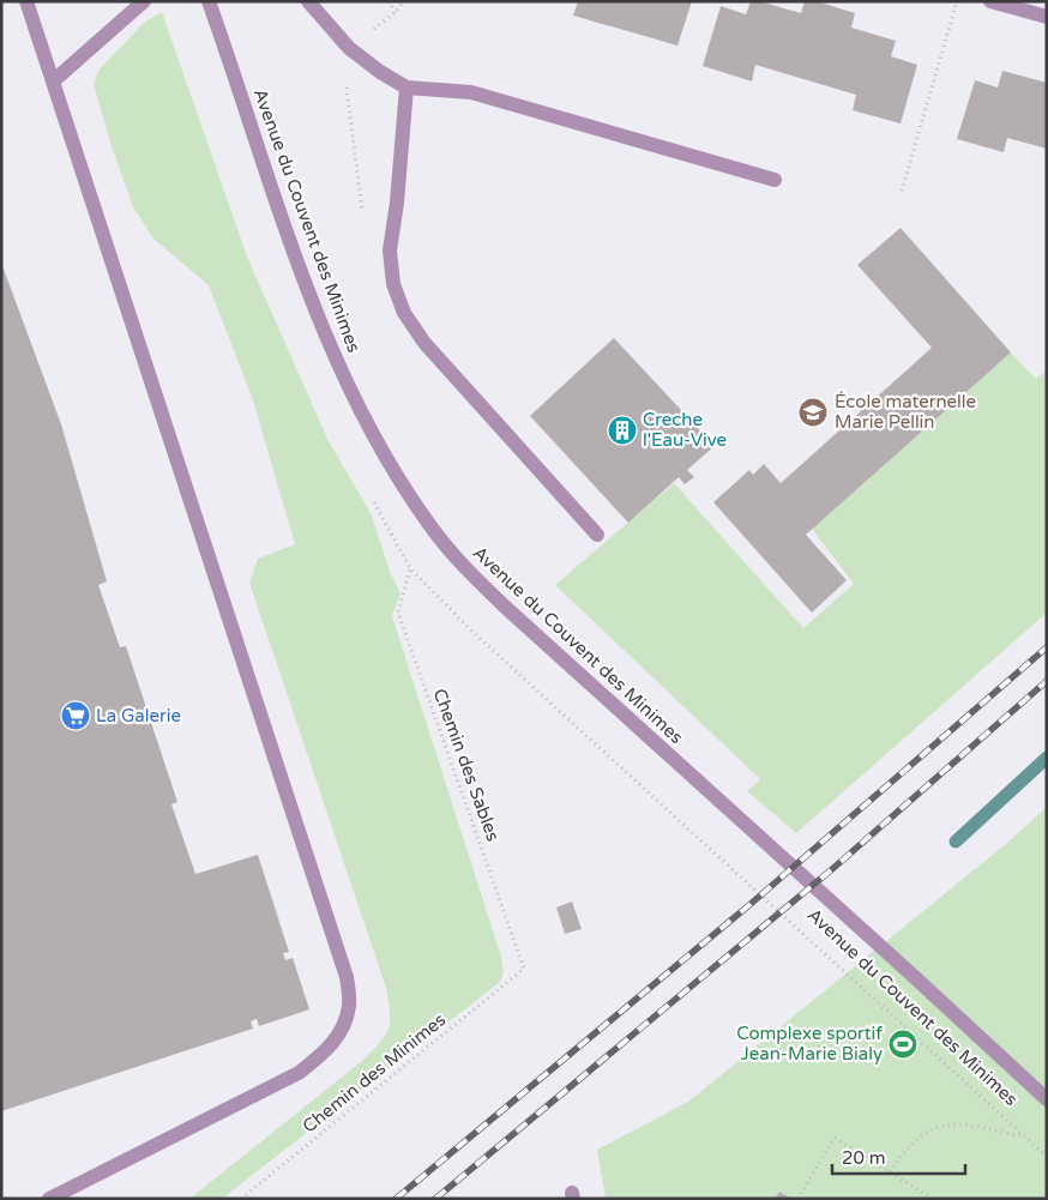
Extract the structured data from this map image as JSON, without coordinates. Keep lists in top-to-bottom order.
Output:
{
  "streets": {
    "street": ["Avenue du Couvent des Minimes"],
    "path": ["Chemin des Sables", "Chemin des Minimes"]
  },
  "crossings": [
    ["Avenue du Couvent des Minimes", "Chemin des Sables"],
    ["Chemin des Sables", "Chemin des Minimes"]
  ],
  "places": {
    "school or university": ["École maternelle Marie Pellin"],
    "building": ["Creche l'Eau-Vive"],
    "supermarket": ["La Galerie"],
    "sports": ["Complexe sportif Jean-Marie Bialy"]
  },
  "scale_bar": "20 m"
}
